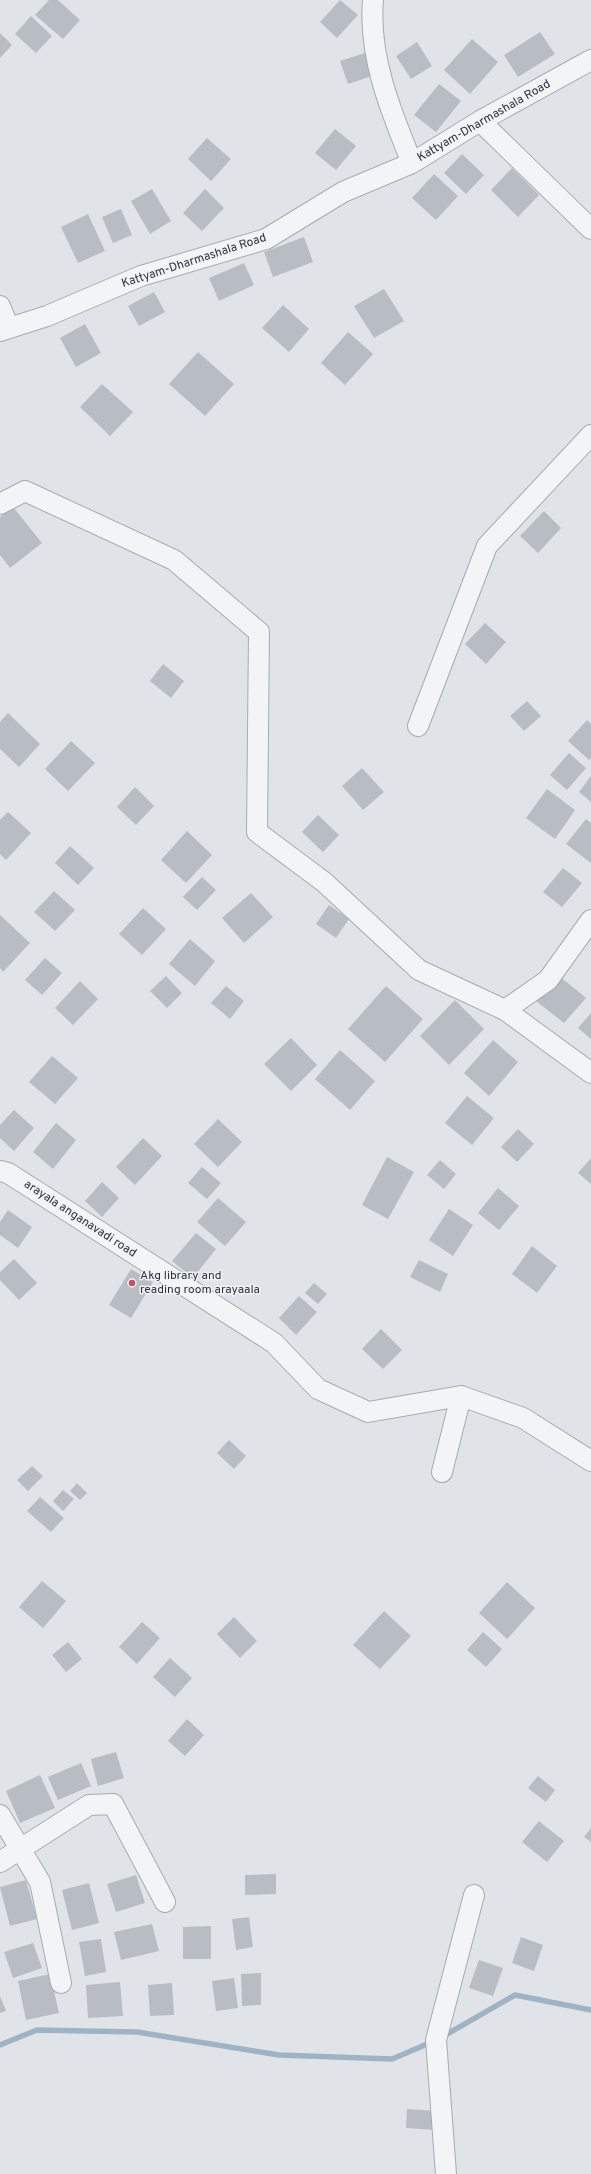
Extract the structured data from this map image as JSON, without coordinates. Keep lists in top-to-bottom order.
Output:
{
  "streets": {
    "street": ["Kattyam-Dharmashala Road", "arayala anganavadi road"]
  },
  "places": ["Akg library and reading room arayaala"]
}
